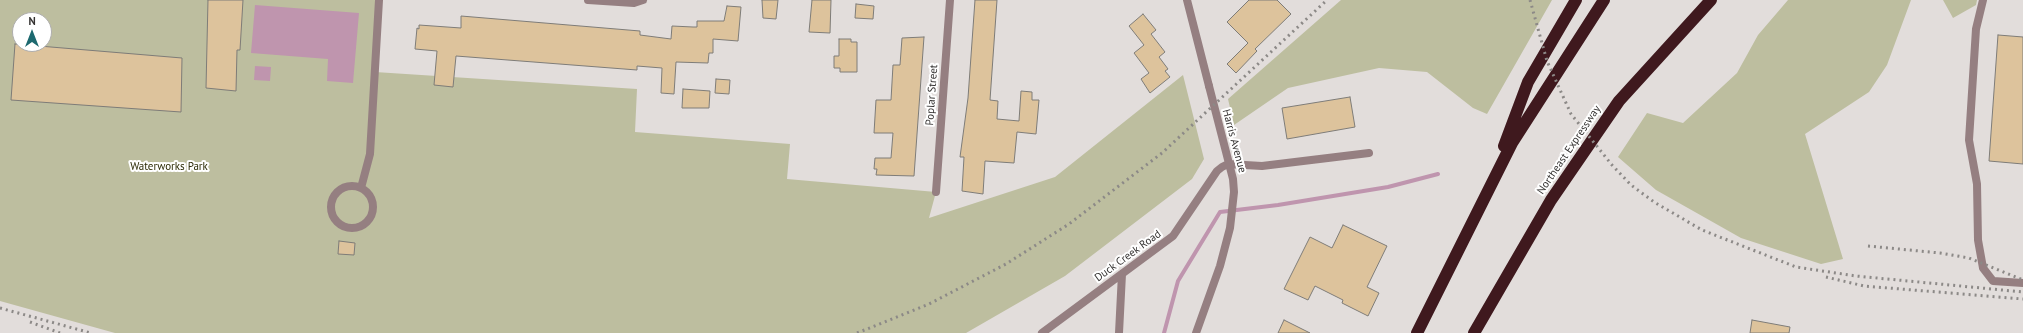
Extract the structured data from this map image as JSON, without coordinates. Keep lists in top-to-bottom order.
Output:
{
  "streets": {
    "highway": ["Northeast Expressway"],
    "street": ["Poplar Street", "Harris Avenue", "Duck Creek Road"]
  },
  "crossings": [
    ["Harris Avenue", "Duck Creek Road"]
  ],
  "parks": ["Waterworks Park"],
  "north": "top"
}
